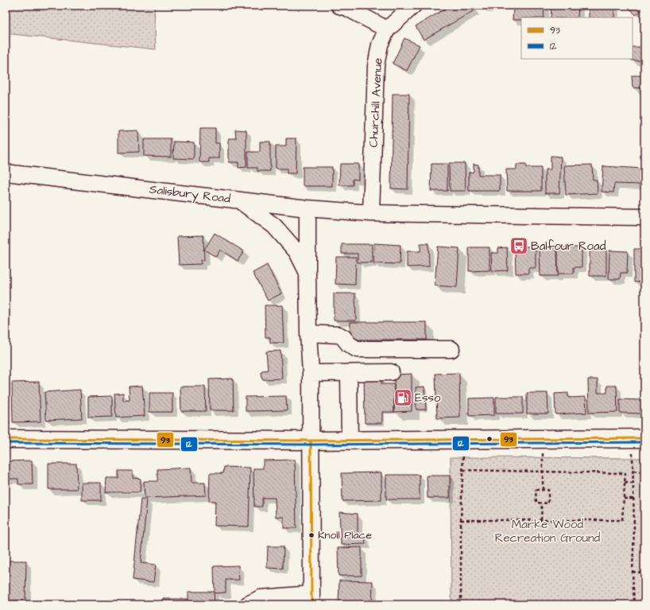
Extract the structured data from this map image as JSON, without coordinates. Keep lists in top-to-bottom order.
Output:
{
  "streets": {
    "street": ["Churchill Avenue", "Salisbury Road"]
  },
  "parks": ["Marke Wood Recreation Ground"],
  "places": {
    "bus stop": ["Balfour Road"],
    "fuel station": ["Esso"],
    "other": ["Knoll Place"]
  },
  "lines": ["transit line 93", "transit line 12"],
  "legend": ["93", "12"]
}
